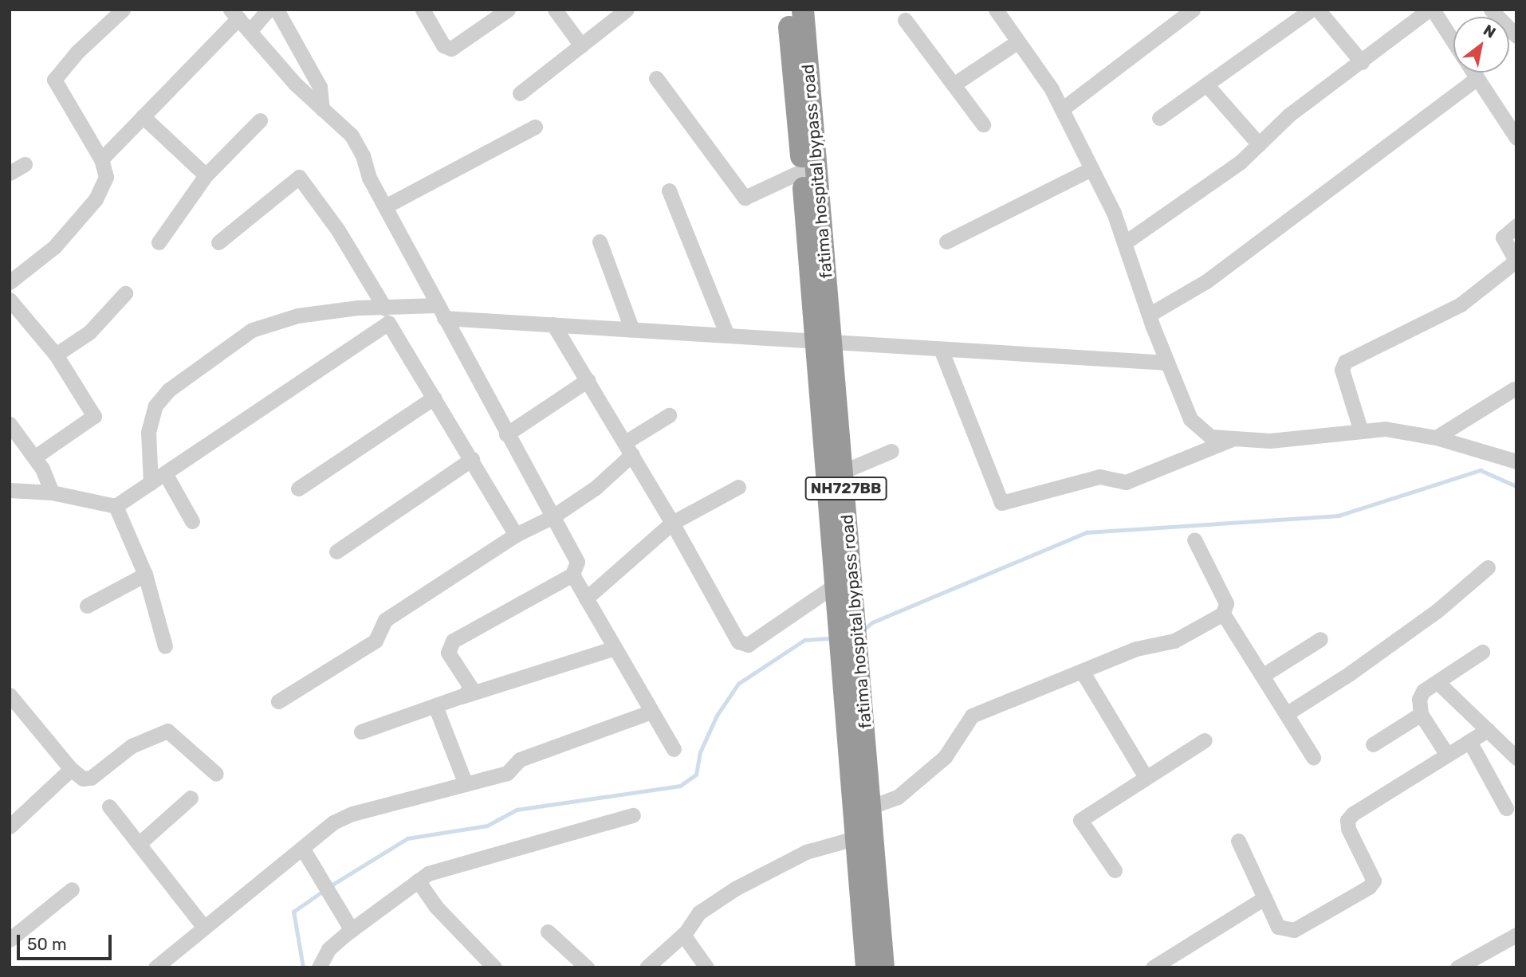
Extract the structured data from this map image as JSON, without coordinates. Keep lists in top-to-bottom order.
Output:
{
  "streets": {
    "highway": ["fatima hospital bypass road", "NH727BB"]
  },
  "scale_bar": "50 m",
  "north": "top right"
}
